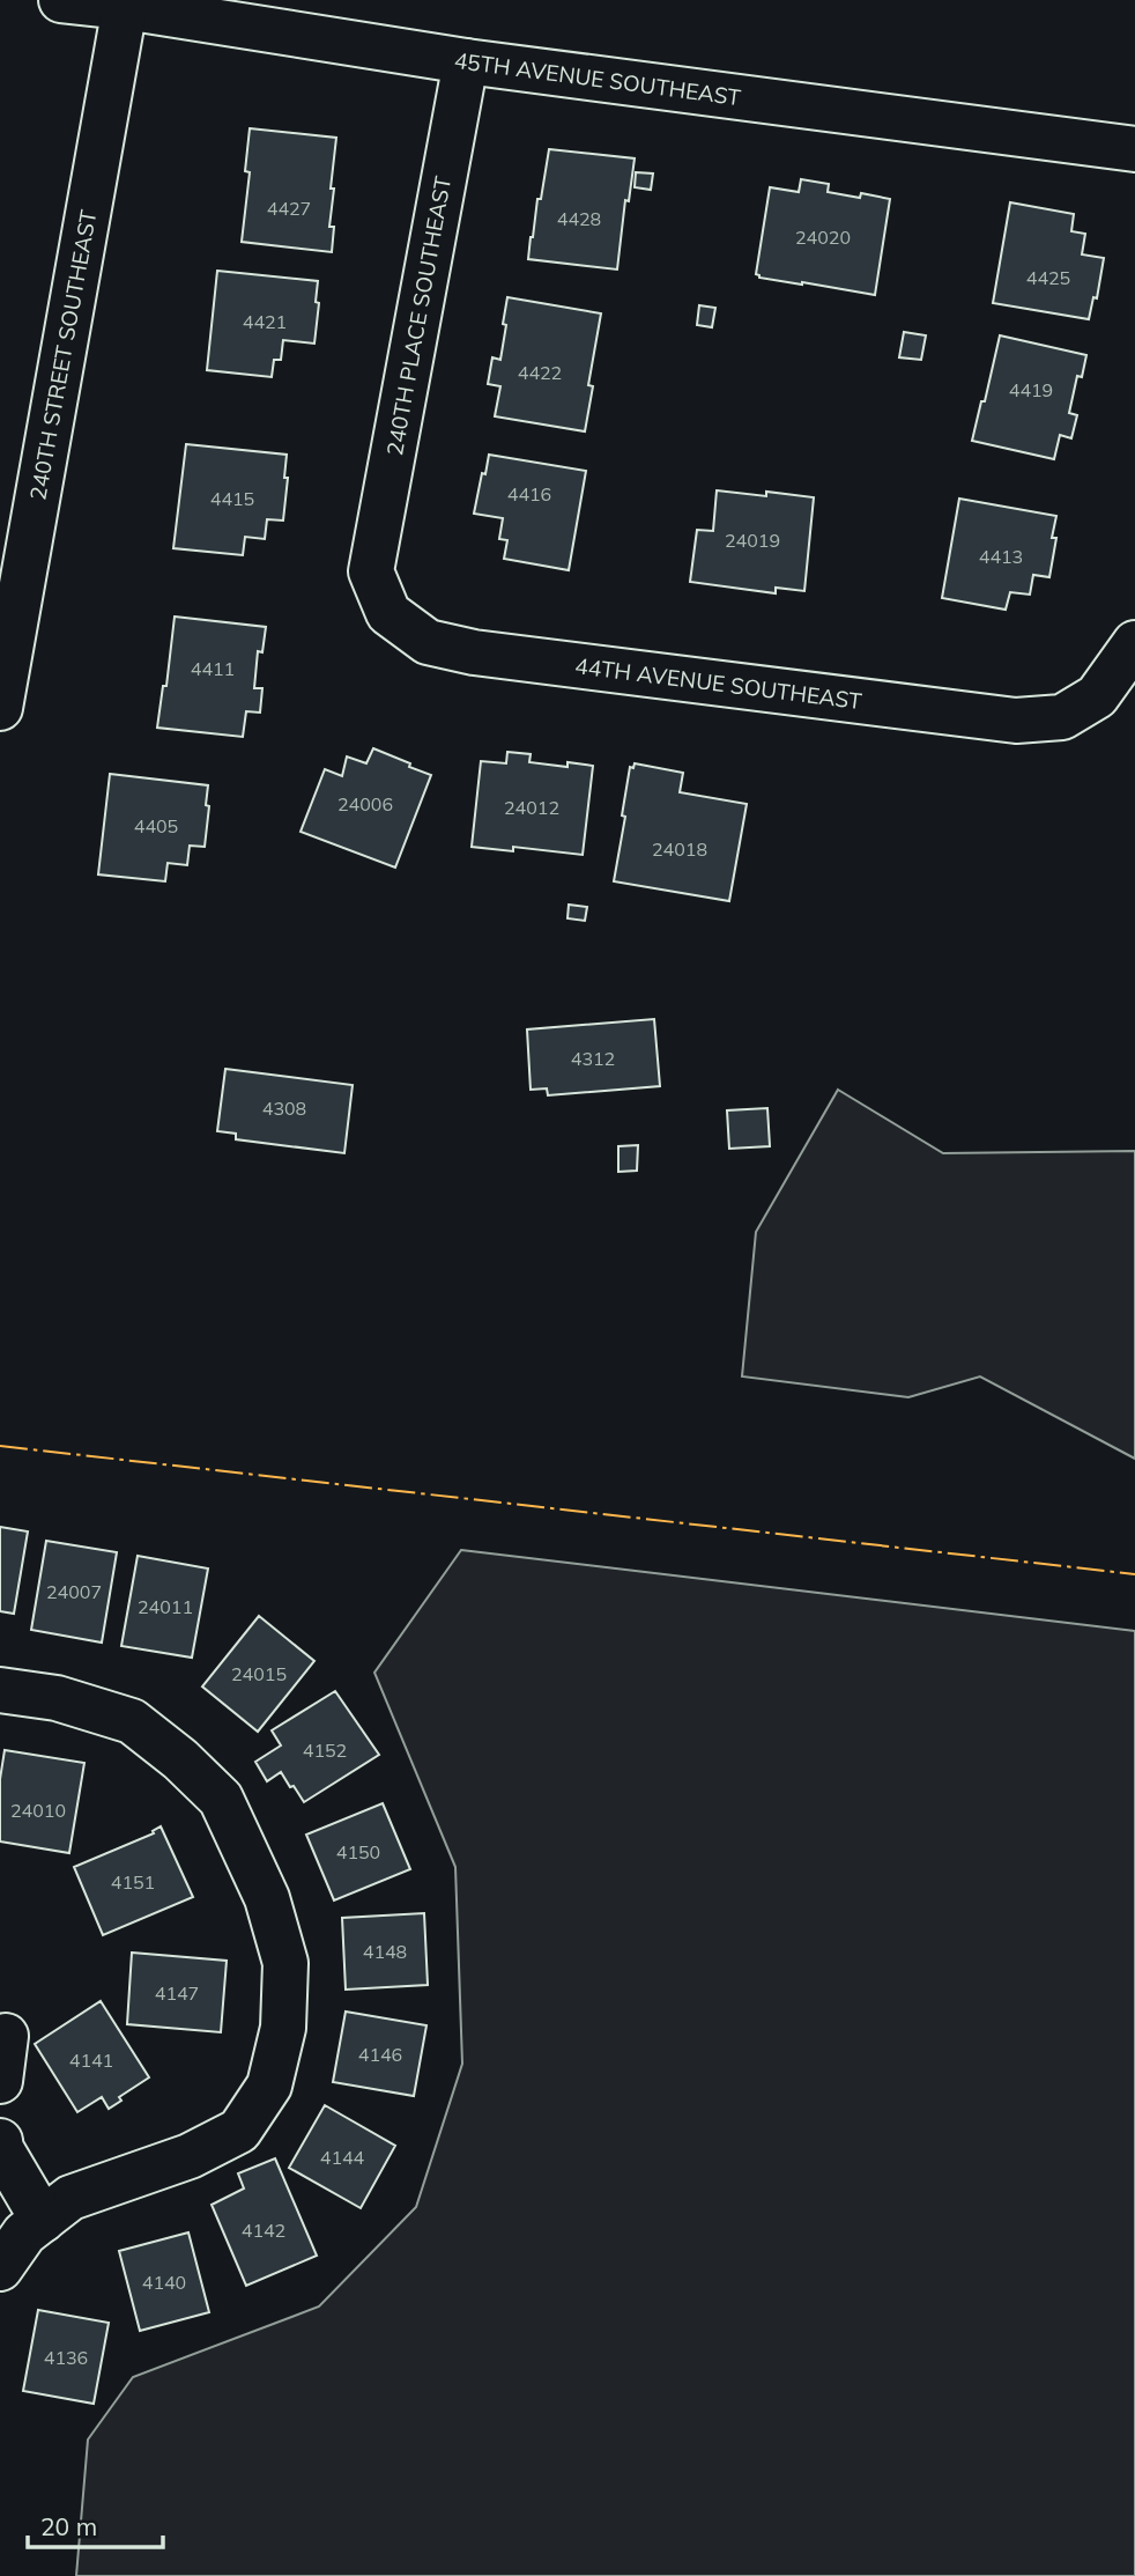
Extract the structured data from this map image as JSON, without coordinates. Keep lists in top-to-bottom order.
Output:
{
  "streets": {
    "street": [
      "45TH AVENUE SOUTHEAST",
      "240TH PLACE SOUTHEAST",
      "240TH STREET SOUTHEAST",
      "44TH AVENUE SOUTHEAST"
    ]
  },
  "crossings": [
    ["45TH AVENUE SOUTHEAST", "240TH PLACE SOUTHEAST"],
    ["45TH AVENUE SOUTHEAST", "240TH STREET SOUTHEAST"],
    ["240TH PLACE SOUTHEAST", "44TH AVENUE SOUTHEAST"]
  ],
  "house_numbers": [
    "4427",
    "4428",
    "24020",
    "4425",
    "4421",
    "4422",
    "4419",
    "4416",
    "4415",
    "24019",
    "4413",
    "4411",
    "24006",
    "24012",
    "4405",
    "24018",
    "4312",
    "4308",
    "24007",
    "24011",
    "24015",
    "4152",
    "24010",
    "4150",
    "4151",
    "4148",
    "4147",
    "4146",
    "4141",
    "4144",
    "4142",
    "4140",
    "4136"
  ],
  "scale_bar": "20 m"
}
